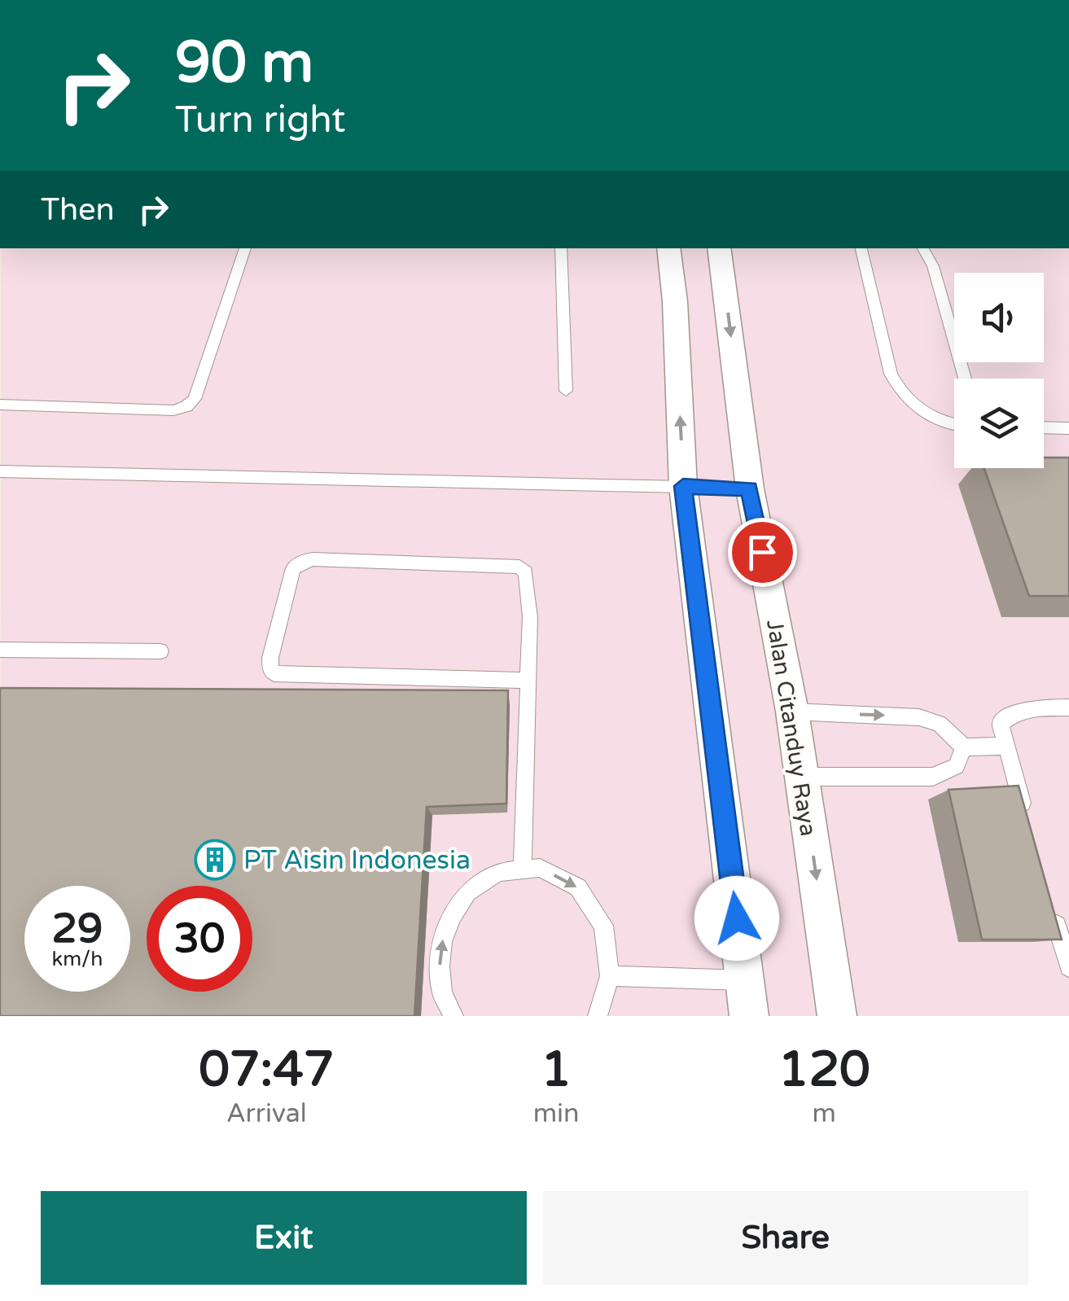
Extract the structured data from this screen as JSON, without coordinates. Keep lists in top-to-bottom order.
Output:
{
  "streets": {
    "street": ["Jalan Citanduy Raya"]
  },
  "places": {
    "building": ["PT Aisin Indonesia"]
  },
  "page": {
    "turn": ["90 m", "Turn right"],
    "then": "Then",
    "speed": "29 km/h",
    "limit": "30",
    "eta": [
      "07:47",
      "Arrival",
      "1",
      "min",
      "120",
      "m"
    ],
    "buttons": ["Exit", "Share"]
  }
}
